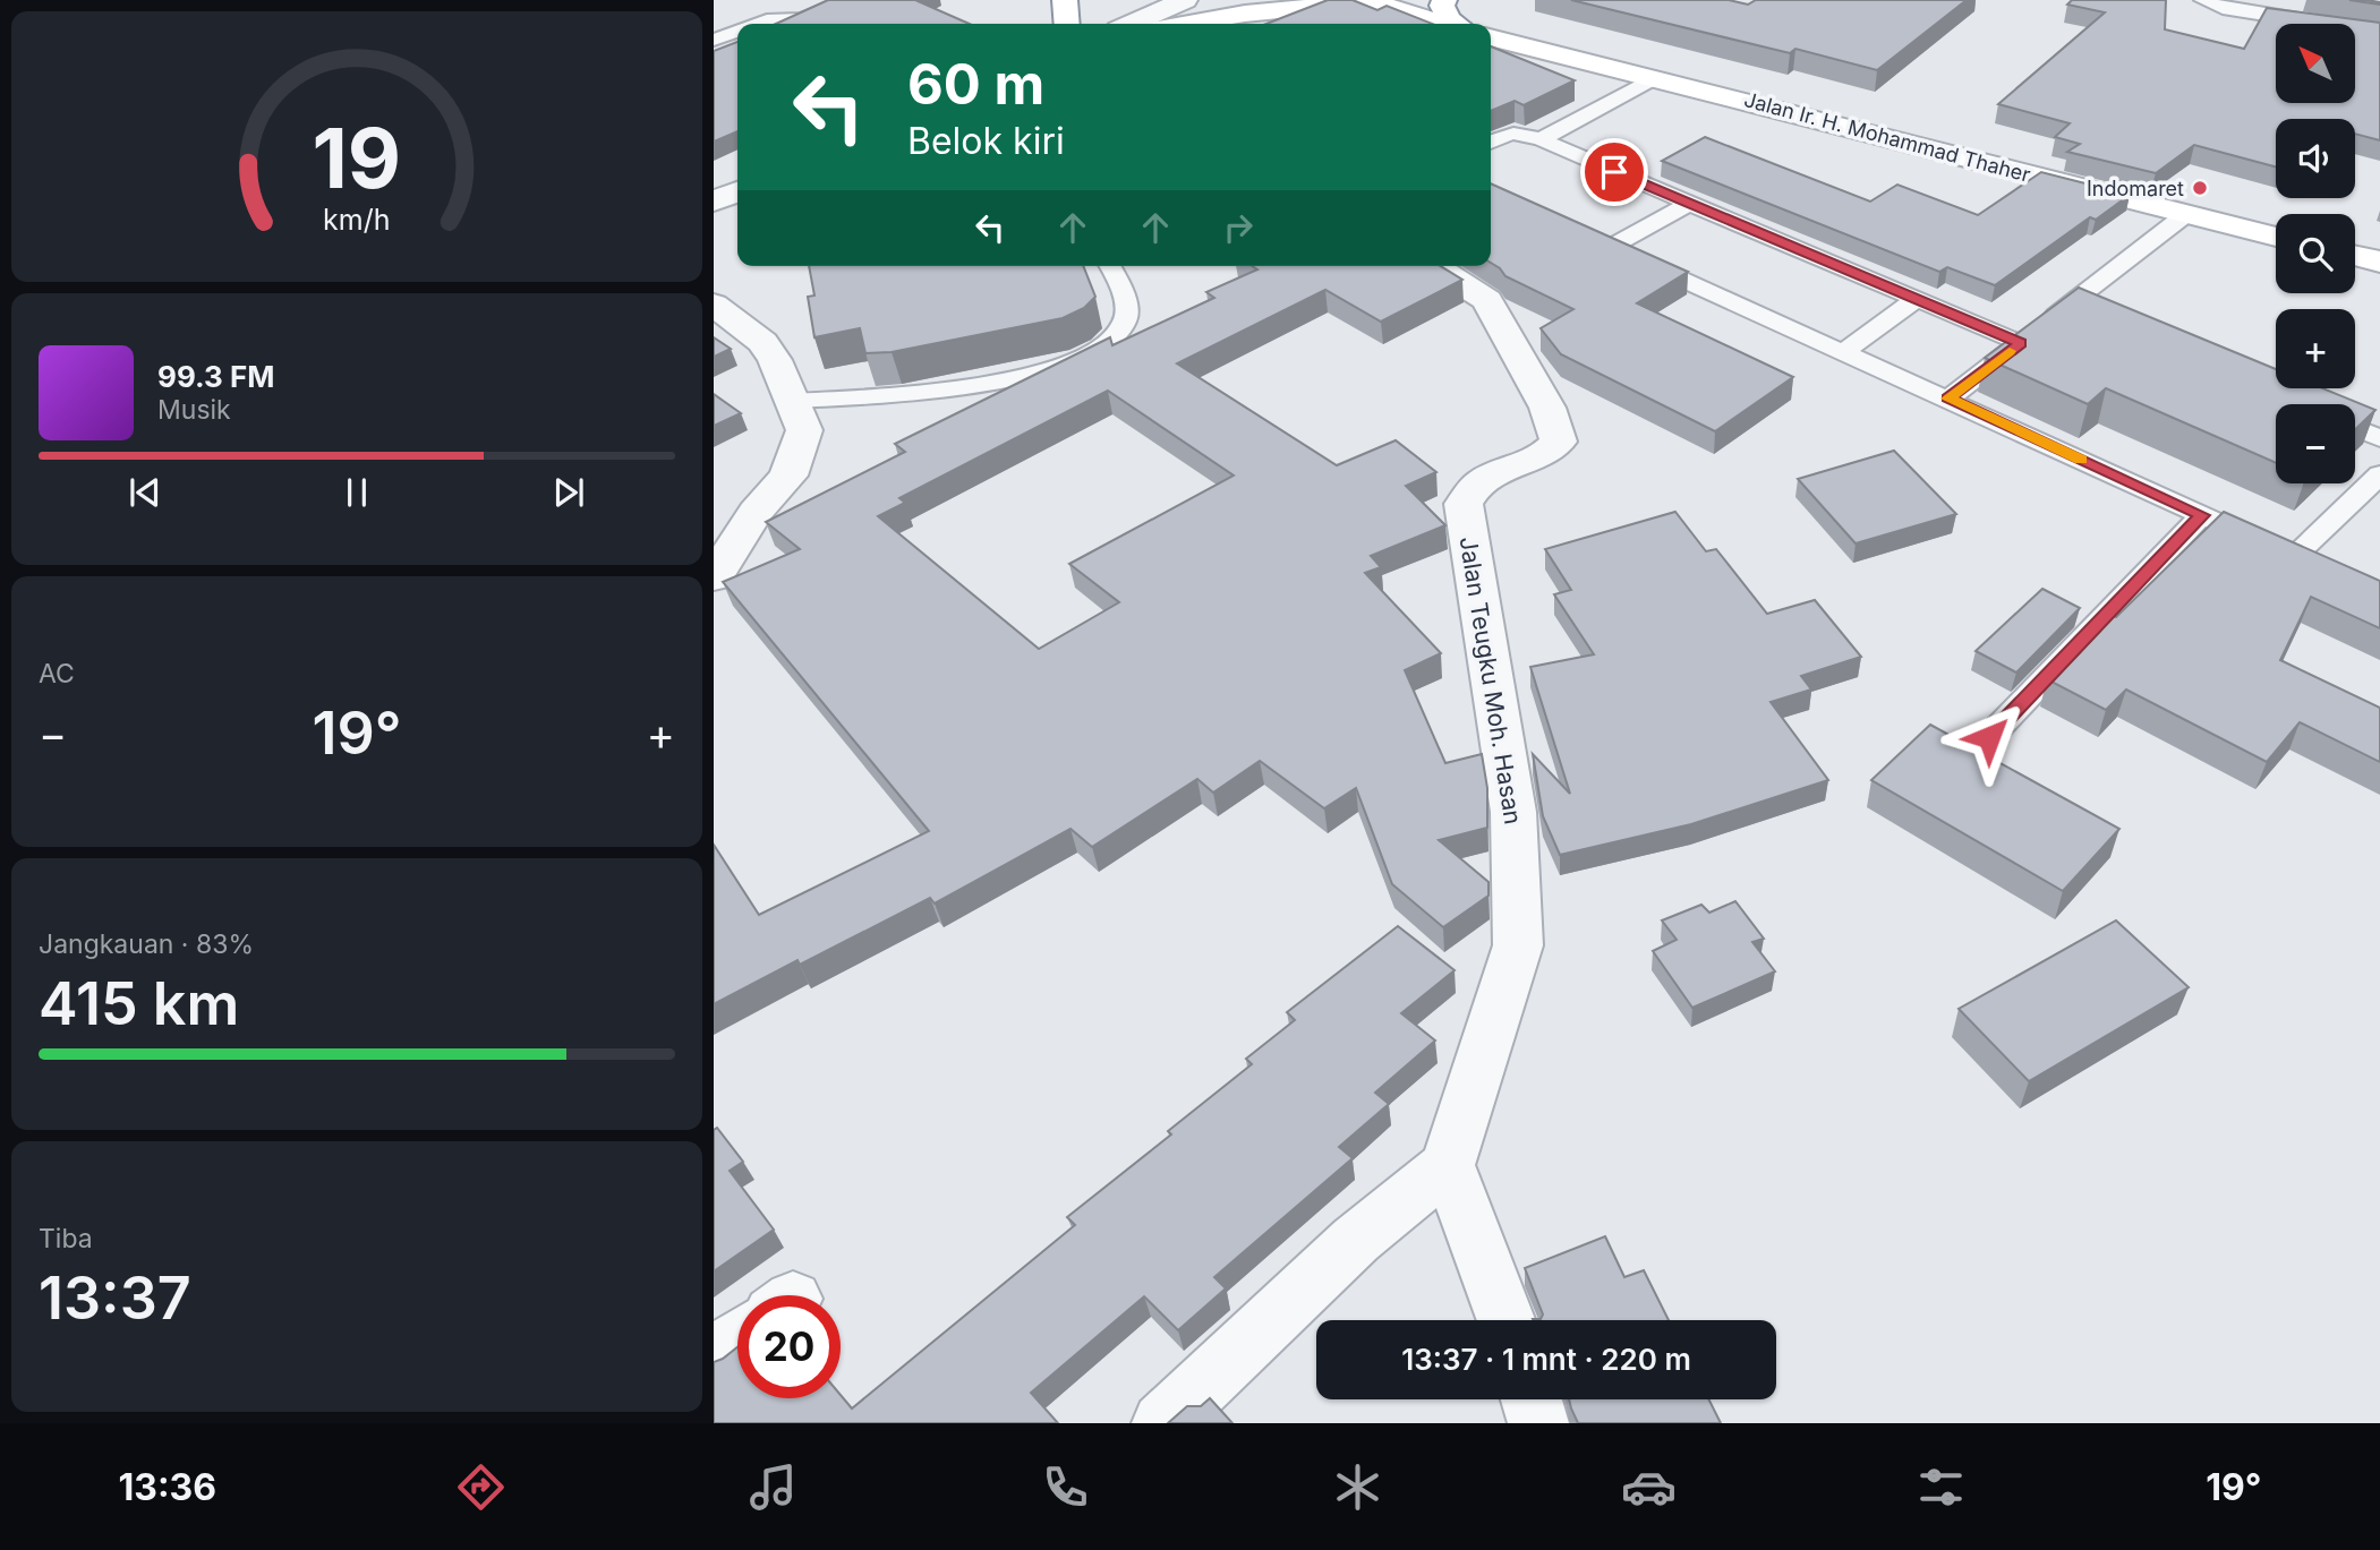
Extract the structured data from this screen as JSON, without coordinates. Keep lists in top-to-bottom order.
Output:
{
  "streets": {
    "main road": ["Jalan Ir. H. Mohammad Thaher"],
    "street": ["Jalan Teugku Moh. Hasan"]
  },
  "places": ["Indomaret"],
  "north": "top left",
  "page": {
    "map_buttons": ["+", "−"],
    "turn": ["60 m", "Belok kiri"],
    "song": ["99.3 FM", "Musik"],
    "tile": [
      "AC",
      ["Jangkauan · 83%", "415 km"],
      ["Tiba", "13:37"]
    ],
    "heat": ["−", "19°", "+"],
    "limit": "20",
    "trip": "13:37 · 1 mnt · 220 m",
    "tabs": ["13:36", "19°"],
    "gauge": ["19", "km/h"]
  }
}
